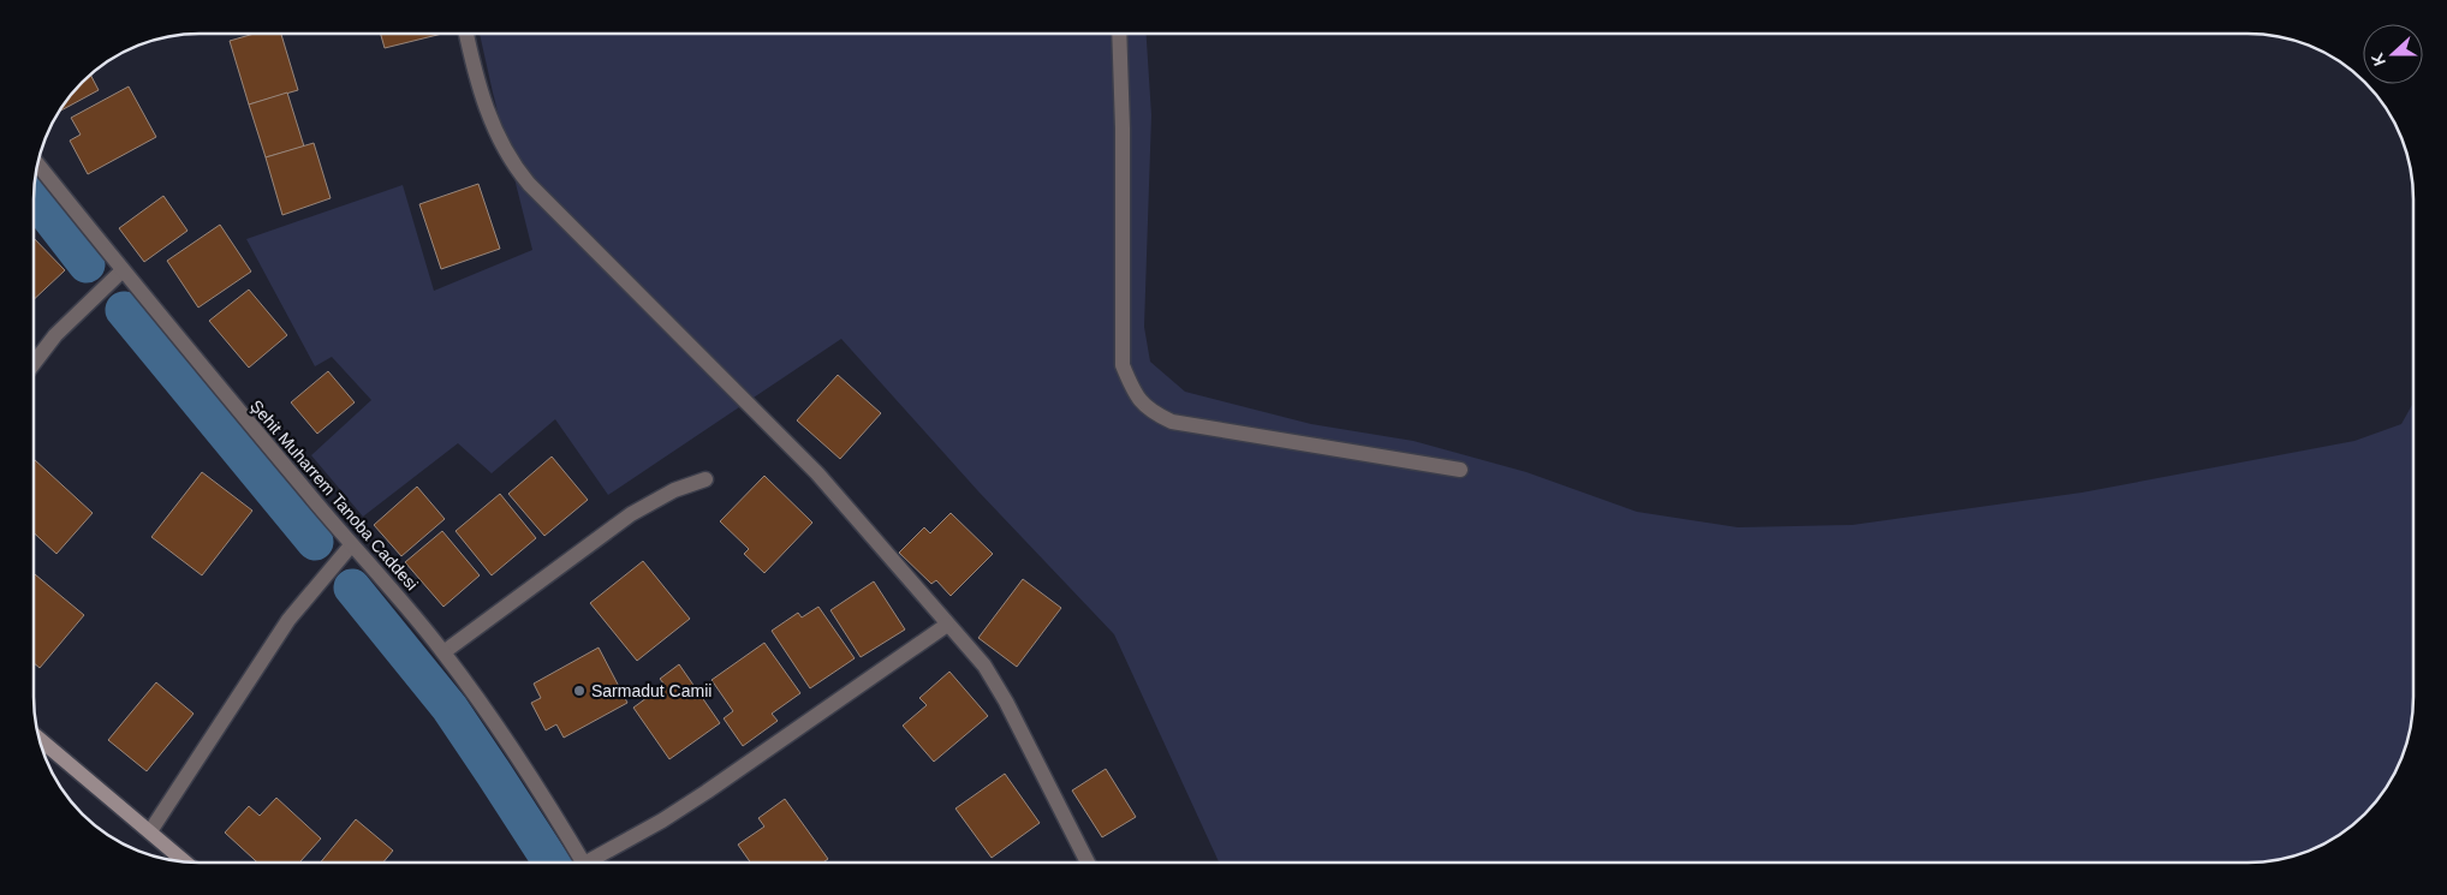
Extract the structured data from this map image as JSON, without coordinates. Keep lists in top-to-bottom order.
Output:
{
  "streets": {
    "street": ["Şehit Muharrem Tanoba Caddesi"]
  },
  "places": ["Sarmadut Camii"],
  "north": "left"
}
